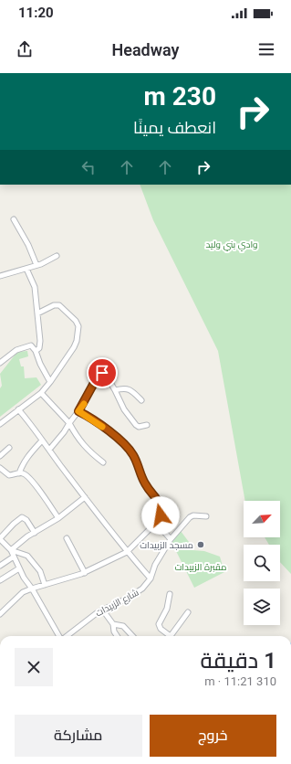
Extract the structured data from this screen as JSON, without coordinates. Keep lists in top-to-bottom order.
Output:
{
  "streets": {
    "street": ["شارع الزبيدات"]
  },
  "parks": ["وادي بني وليد", "مقبرة الزبيدات"],
  "places": ["مسجد الزبيدات"],
  "north": "top right",
  "page": {
    "status": "11:20",
    "header": "Headway",
    "turn": ["230 m", "انعطف يمينًا"],
    "heading": ["1 دقيقة", "310 m · 11:21"],
    "buttons": ["خروج", "مشاركة"]
  }
}
